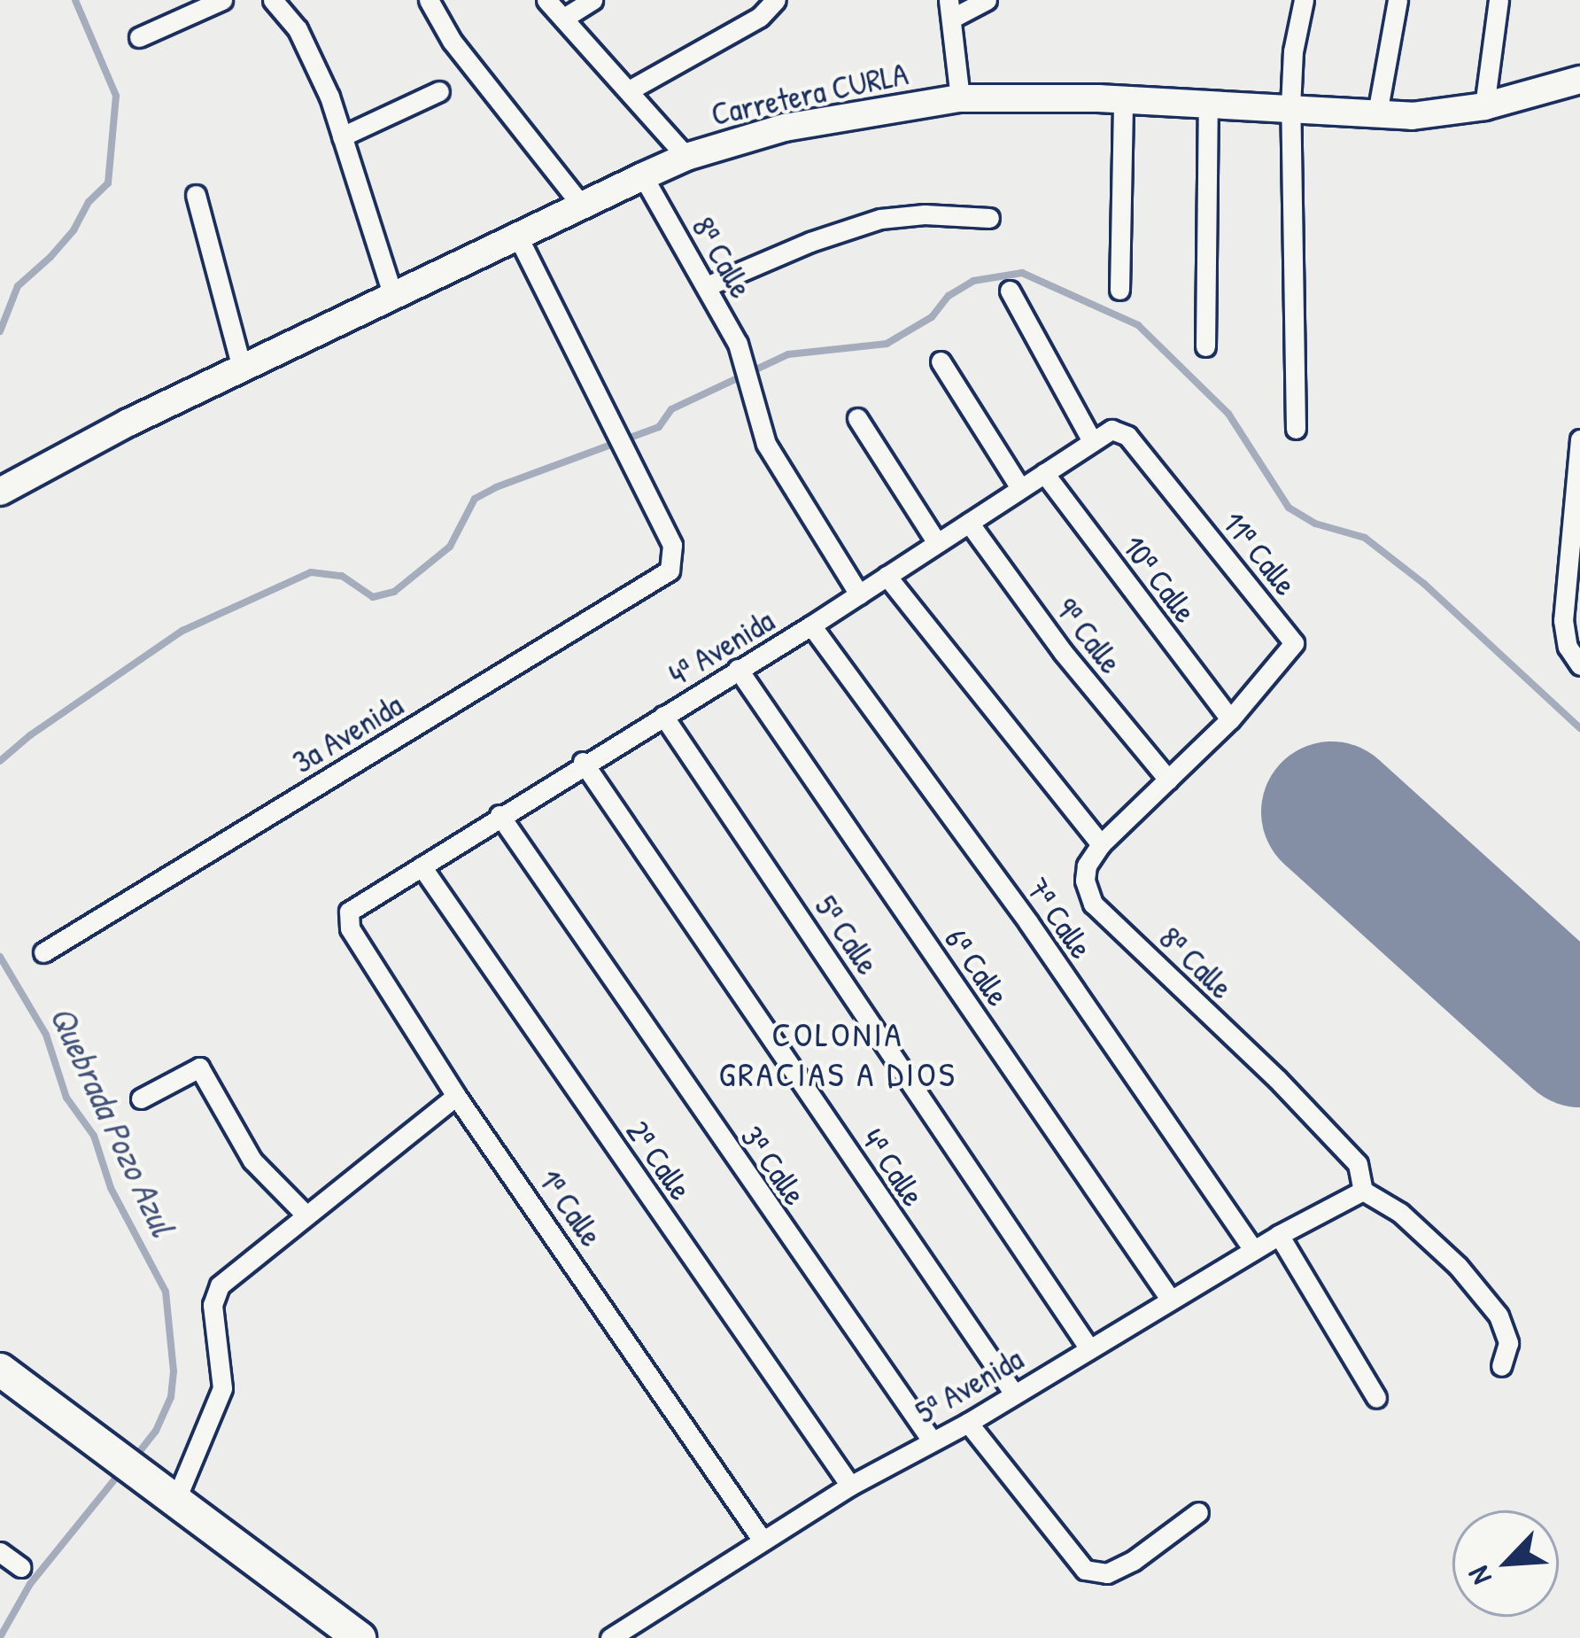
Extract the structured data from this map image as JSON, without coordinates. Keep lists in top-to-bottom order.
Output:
{
  "streets": {
    "main road": ["Carretera CURLA"],
    "street": [
      "8ª Calle",
      "11ª Calle",
      "10ª Calle",
      "9ª Calle",
      "4ª Avenida",
      "3a Avenida",
      "7ª Calle",
      "5ª Calle",
      "6ª Calle",
      "2ª Calle",
      "3ª Calle",
      "4ª Calle",
      "1ª Calle",
      "5ª Avenida"
    ]
  },
  "crossings": [
    ["Carretera CURLA", "8ª Calle"],
    ["Carretera CURLA", "3a Avenida"],
    ["8ª Calle", "4ª Avenida"],
    ["8ª Calle", "5ª Avenida"],
    ["11ª Calle", "10ª Calle"],
    ["11ª Calle", "4ª Avenida"],
    ["10ª Calle", "4ª Avenida"],
    ["9ª Calle", "4ª Avenida"],
    ["4ª Avenida", "7ª Calle"],
    ["4ª Avenida", "5ª Calle"],
    ["4ª Avenida", "6ª Calle"],
    ["4ª Avenida", "2ª Calle"],
    ["4ª Avenida", "3ª Calle"],
    ["4ª Avenida", "4ª Calle"],
    ["4ª Avenida", "1ª Calle"],
    ["7ª Calle", "5ª Avenida"],
    ["5ª Calle", "5ª Avenida"],
    ["6ª Calle", "5ª Avenida"],
    ["2ª Calle", "5ª Avenida"],
    ["3ª Calle", "5ª Avenida"],
    ["4ª Calle", "5ª Avenida"],
    ["1ª Calle", "5ª Avenida"]
  ],
  "districts": ["COLONIA GRACIAS A DIOS"],
  "water": ["Quebrada Pozo Azul"],
  "north": "bottom left"
}
